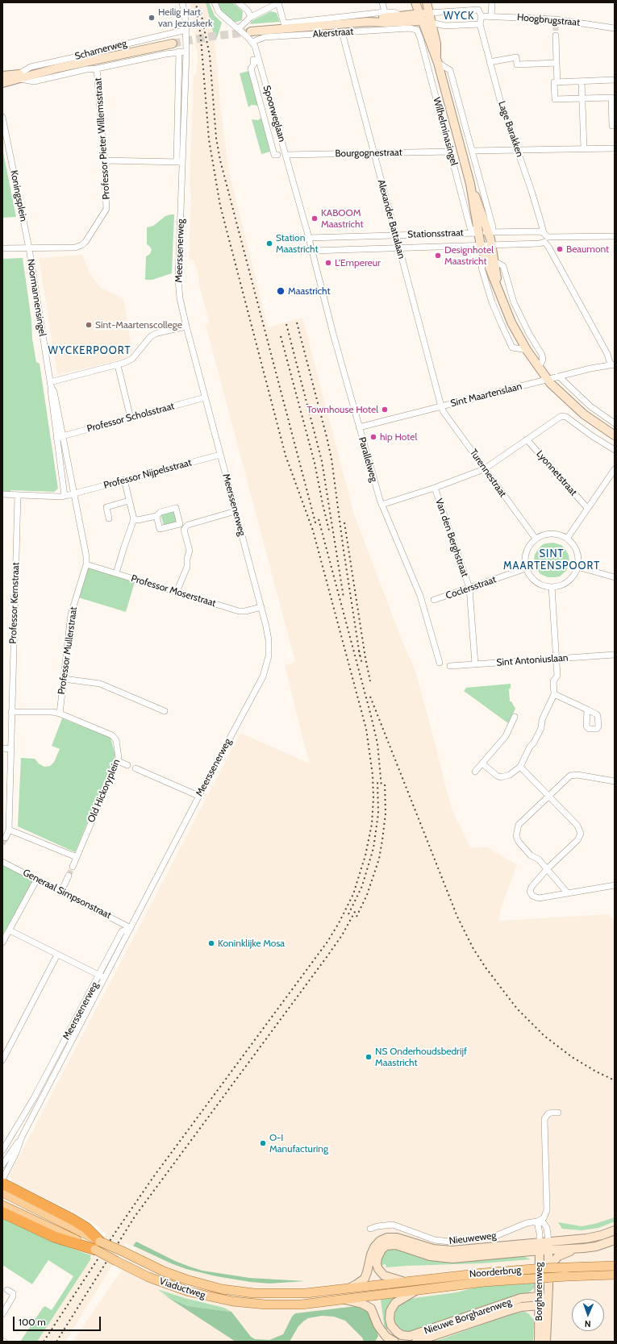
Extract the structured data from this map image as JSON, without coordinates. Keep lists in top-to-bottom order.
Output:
{
  "streets": {
    "main road": ["Noorderbrug", "Viaductweg"],
    "street": [
      "Hoogbrugstraat",
      "Akerstraat",
      "Scharnerweg",
      "Spoorweglaan",
      "Lage Barakken",
      "Wilhelminasingel",
      "Professor Pieter Willemsstraat",
      "Bourgognestraat",
      "Koningsplein",
      "Alexander Battalaan",
      "Stationsstraat",
      "Meerssenerweg",
      "Noormannensingel",
      "Sint Maartenslaan",
      "Professor Scholsstraat",
      "Parallelweg",
      "Turennestraat",
      "Lyonnetstraat",
      "Professor Nijpelsstraat",
      "Van den Berghstraat",
      "Coclersstraat",
      "Professor Moserstraat",
      "Professor Kernstraat",
      "Professor Mullerstraat",
      "Sint Antoniuslaan",
      "Old Hickoryplein",
      "Generaal Simpsonstraat",
      "Nieuweweg",
      "Borgharenweg",
      "Nieuwe Borgharenweg"
    ]
  },
  "crossings": [
    ["Akerstraat", "Spoorweglaan"],
    ["Akerstraat", "Wilhelminasingel"],
    ["Akerstraat", "Alexander Battalaan"],
    ["Scharnerweg", "Professor Pieter Willemsstraat"],
    ["Scharnerweg", "Meerssenerweg"],
    ["Spoorweglaan", "Bourgognestraat"],
    ["Spoorweglaan", "Stationsstraat"],
    ["Spoorweglaan", "Parallelweg"],
    ["Lage Barakken", "Stationsstraat"],
    ["Wilhelminasingel", "Bourgognestraat"],
    ["Wilhelminasingel", "Stationsstraat"],
    ["Wilhelminasingel", "Sint Maartenslaan"],
    ["Professor Pieter Willemsstraat", "Koningsplein"],
    ["Professor Pieter Willemsstraat", "Noormannensingel"],
    ["Bourgognestraat", "Alexander Battalaan"],
    ["Koningsplein", "Noormannensingel"],
    ["Alexander Battalaan", "Stationsstraat"],
    ["Alexander Battalaan", "Sint Maartenslaan"],
    ["Alexander Battalaan", "Turennestraat"],
    ["Stationsstraat", "Parallelweg"],
    ["Meerssenerweg", "Professor Scholsstraat"],
    ["Meerssenerweg", "Professor Nijpelsstraat"],
    ["Meerssenerweg", "Professor Moserstraat"],
    ["Meerssenerweg", "Generaal Simpsonstraat"],
    ["Noormannensingel", "Professor Scholsstraat"],
    ["Noormannensingel", "Professor Nijpelsstraat"],
    ["Noormannensingel", "Professor Mullerstraat"],
    ["Sint Maartenslaan", "Parallelweg"],
    ["Sint Maartenslaan", "Turennestraat"],
    ["Turennestraat", "Coclersstraat"],
    ["Professor Nijpelsstraat", "Professor Kernstraat"],
    ["Professor Nijpelsstraat", "Professor Mullerstraat"],
    ["Van den Berghstraat", "Coclersstraat"],
    ["Van den Berghstraat", "Sint Antoniuslaan"],
    ["Professor Moserstraat", "Professor Mullerstraat"],
    ["Professor Kernstraat", "Old Hickoryplein"],
    ["Professor Mullerstraat", "Old Hickoryplein"],
    ["Noorderbrug", "Viaductweg"],
    ["Noorderbrug", "Nieuwe Borgharenweg"],
    ["Borgharenweg", "Nieuwe Borgharenweg"]
  ],
  "districts": ["WYCK", "WYCKERPOORT", "SINT MAARTENSPOORT"],
  "places": [
    "Heilig Hart van Jezuskerk",
    "KABOOM Maastricht",
    "Station Maastricht",
    "Beaumont",
    "Designhotel Maastricht",
    "L'Empereur",
    "Maastricht",
    "Sint-Maartenscollege",
    "Townhouse Hotel",
    "hip Hotel",
    "Koninklijke Mosa",
    "NS Onderhoudsbedrijf Maastricht",
    "O-I Manufacturing"
  ],
  "scale_bar": "100 m",
  "north": "bottom"
}
